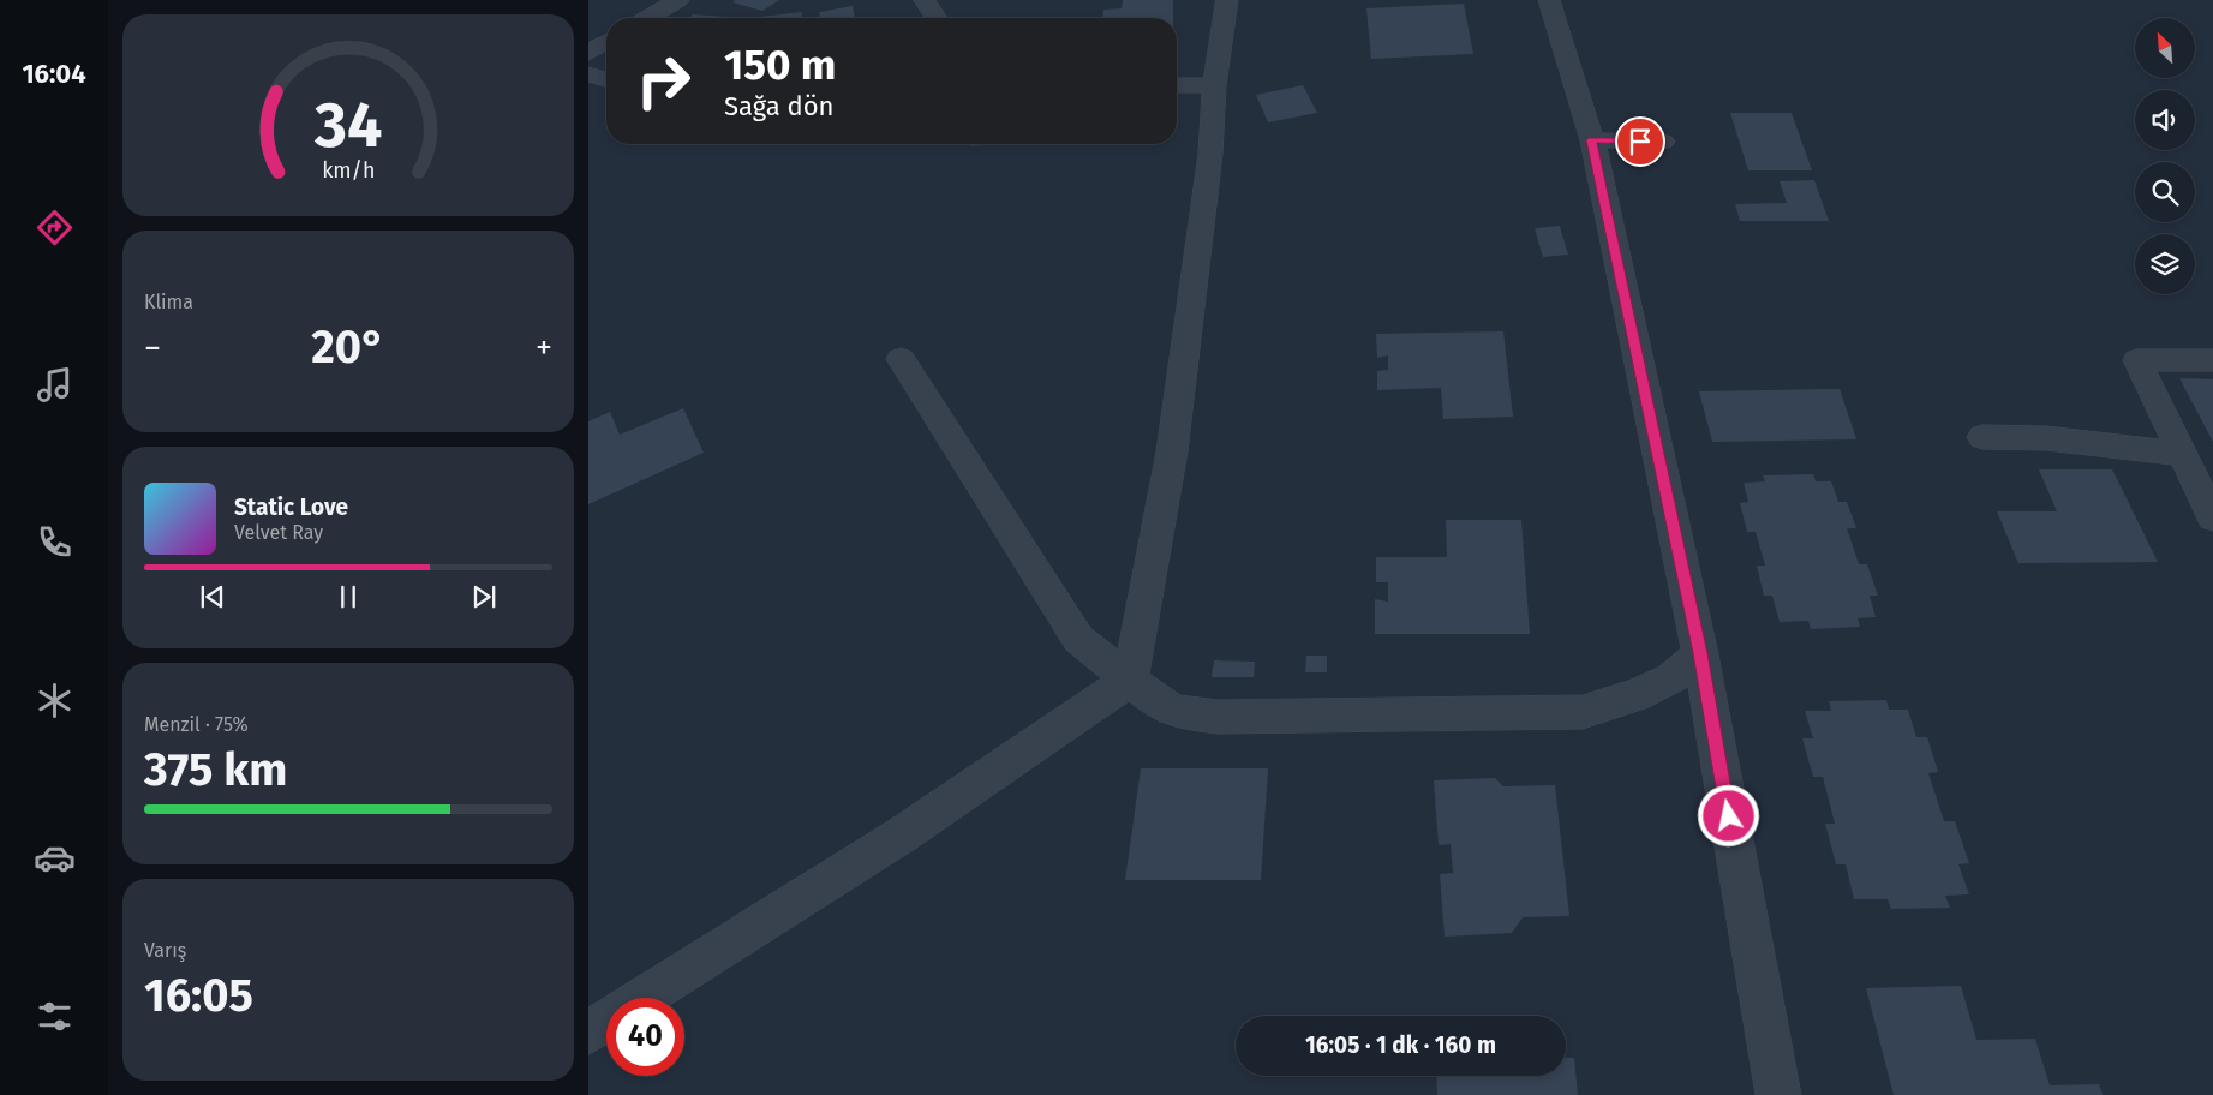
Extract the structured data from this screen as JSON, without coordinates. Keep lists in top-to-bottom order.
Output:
{
  "north": "top left",
  "page": {
    "tabs": "16:04",
    "turn": ["150 m", "Sağa dön"],
    "tile": [
      "Klima",
      ["Menzil · 75%", "375 km"],
      ["Varış", "16:05"]
    ],
    "heat": ["−", "20°", "+"],
    "song": ["Static Love", "Velvet Ray"],
    "limit": "40",
    "trip": "16:05 · 1 dk · 160 m",
    "gauge": ["34", "km/h"]
  }
}
